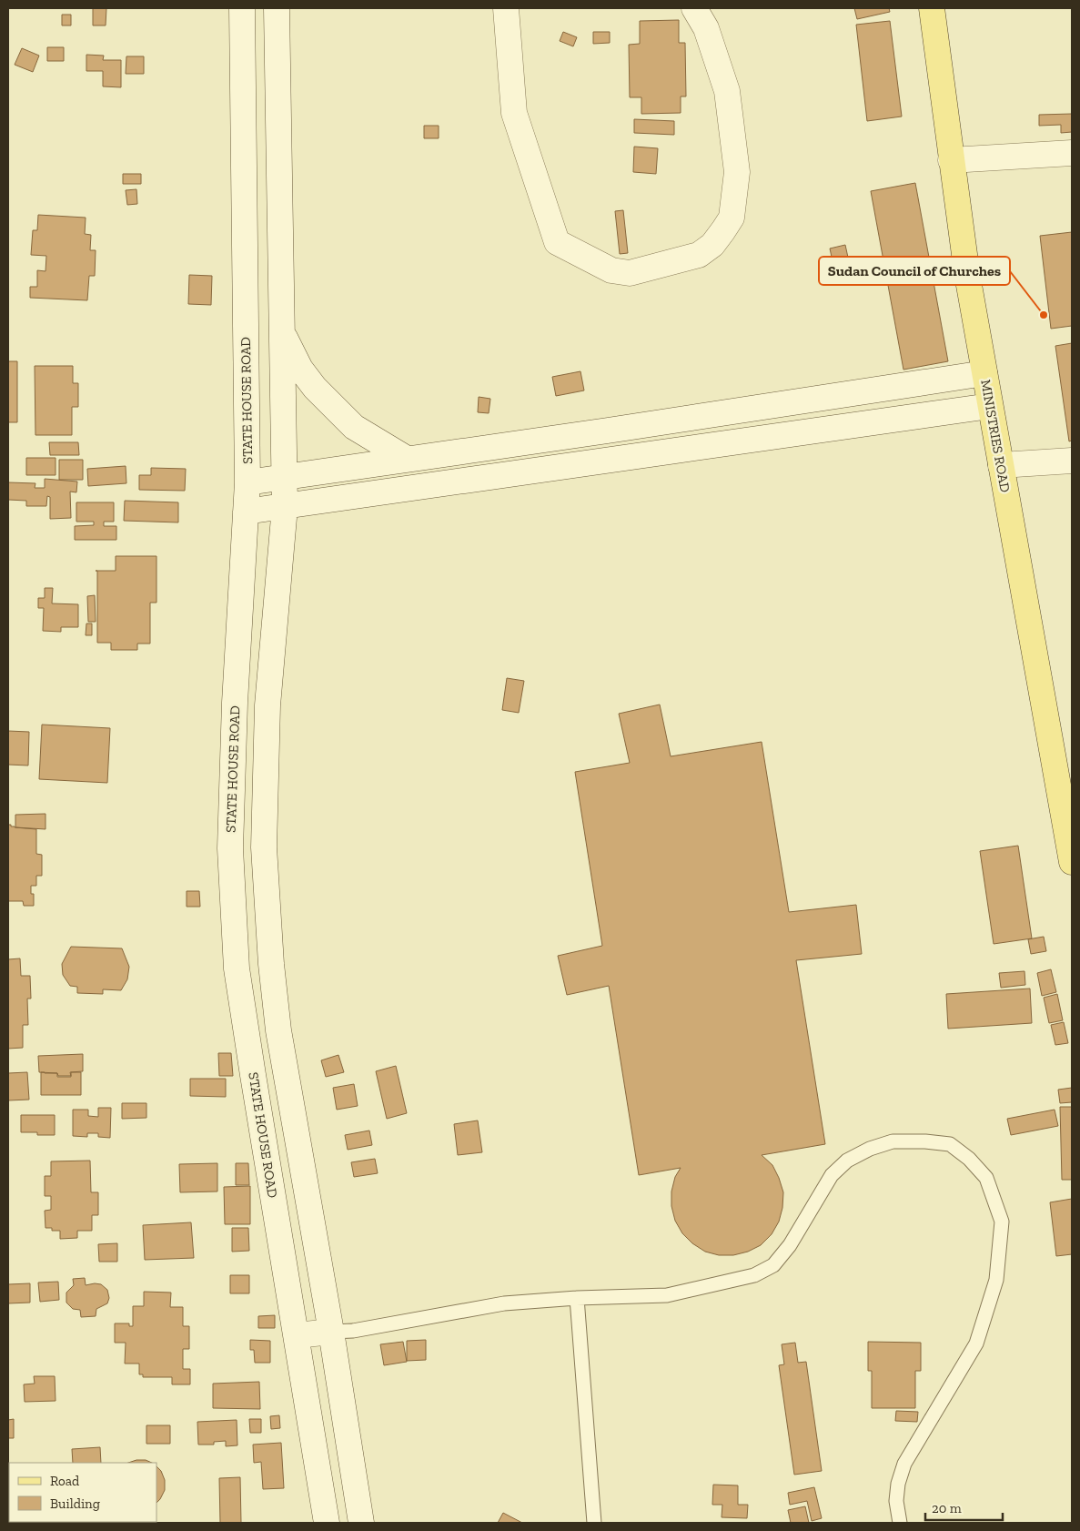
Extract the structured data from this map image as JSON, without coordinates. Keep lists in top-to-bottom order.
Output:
{
  "streets": {
    "main road": ["STATE HOUSE ROAD", "MINISTRIES ROAD"]
  },
  "places": ["Sudan Council of Churches"],
  "legend": ["Road", "Building"],
  "scale_bar": "20 m"
}
